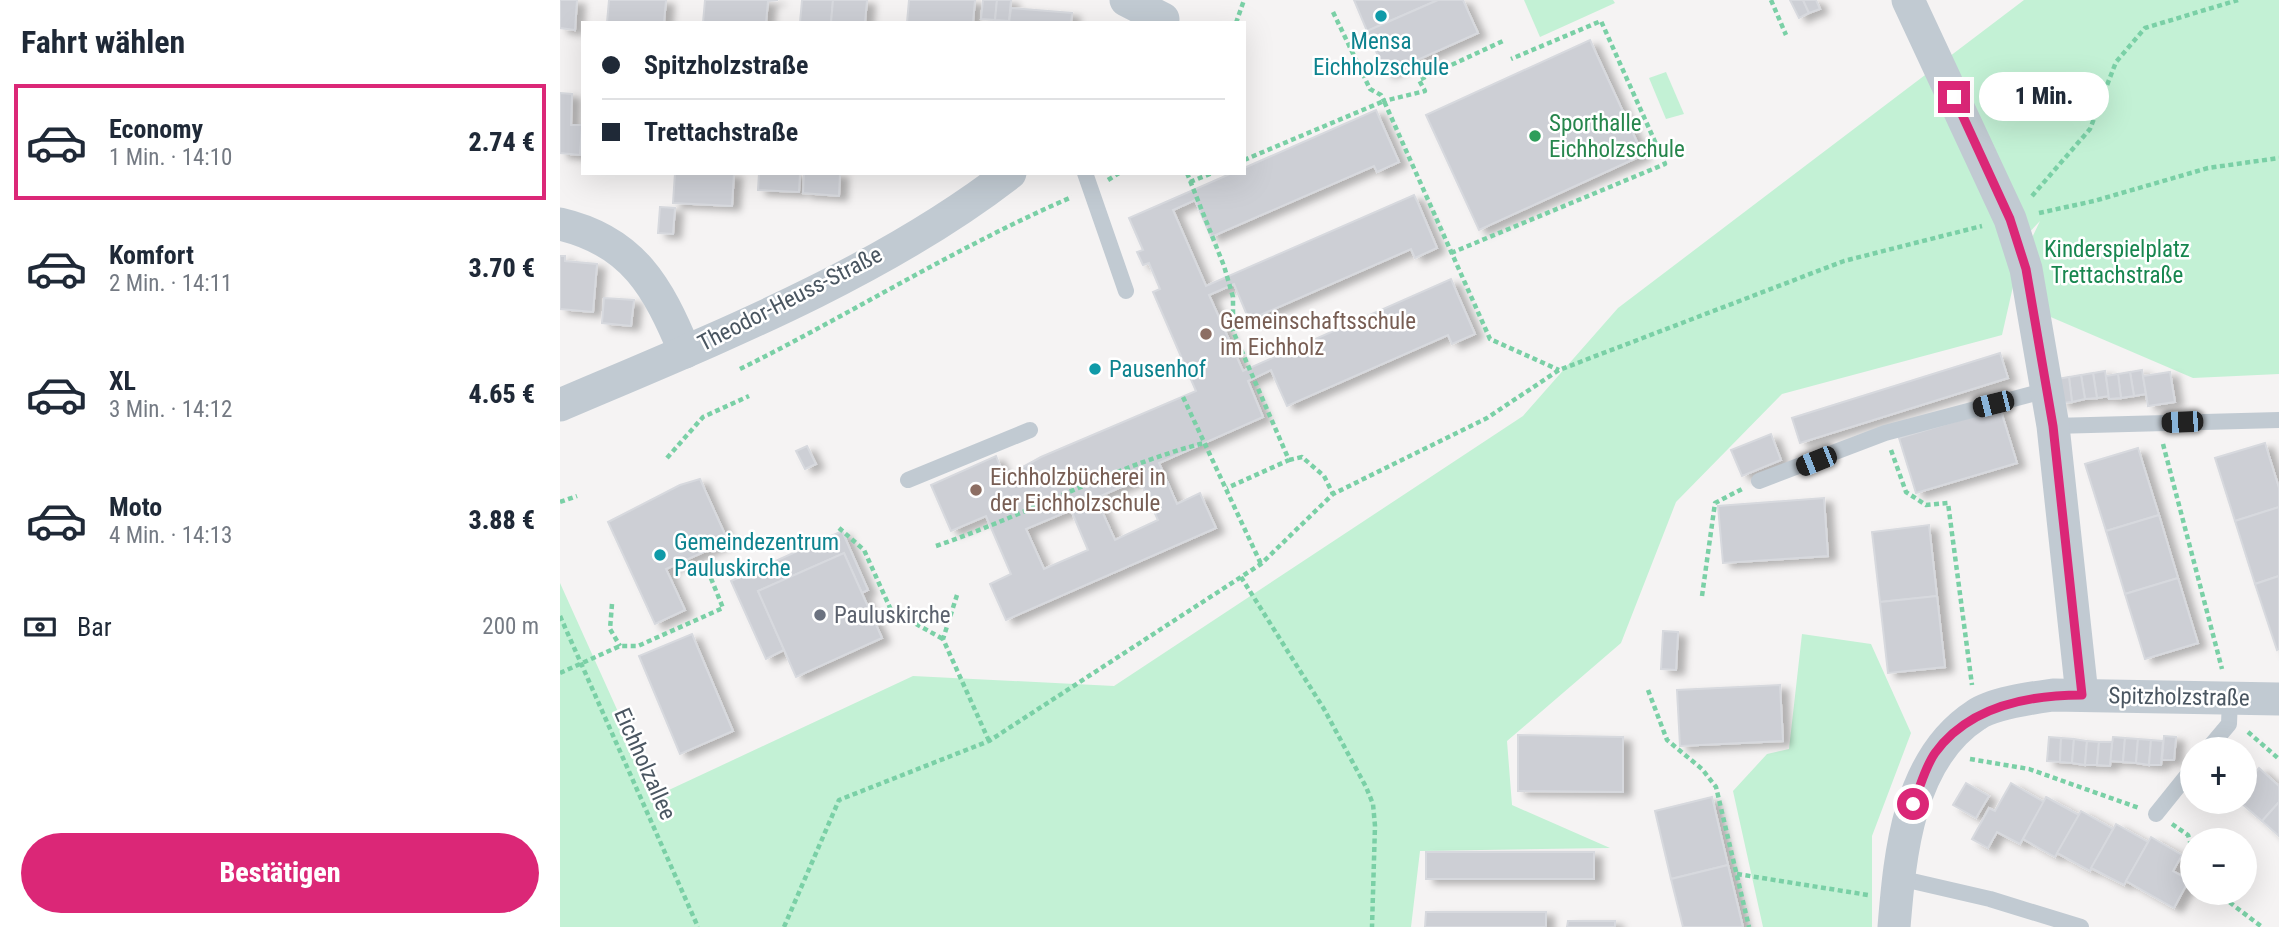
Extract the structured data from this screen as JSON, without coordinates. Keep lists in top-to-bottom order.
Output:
{
  "streets": {
    "street": ["Theodor-Heuss-Straße", "Spitzholzstraße"],
    "path": ["Eichholzallee"]
  },
  "parks": ["Kinderspielplatz Trettachstraße"],
  "places": [
    "Mensa Eichholzschule",
    "Sporthalle Eichholzschule",
    "Gemeinschaftsschule im Eichholz",
    "Pausenhof",
    "Eichholzbücherei in der Eichholzschule",
    "Gemeindezentrum Pauluskirche",
    "Pauluskirche"
  ],
  "page": {
    "heading": "Fahrt wählen",
    "banner": ["Spitzholzstraße", "Trettachstraße"],
    "bubble": "1 Min.",
    "list": [
      {
        "name": "Economy",
        "note": "1 Min. · 14:10",
        "value": "2.74 €"
      },
      {
        "name": "Komfort",
        "note": "2 Min. · 14:11",
        "value": "3.70 €"
      },
      {
        "name": "XL",
        "note": "3 Min. · 14:12",
        "value": "4.65 €"
      },
      {
        "name": "Moto",
        "note": "4 Min. · 14:13",
        "value": "3.88 €"
      }
    ],
    "pay": ["Bar", "200 m"],
    "map_buttons": ["+", "−"],
    "buttons": "Bestätigen"
  }
}
